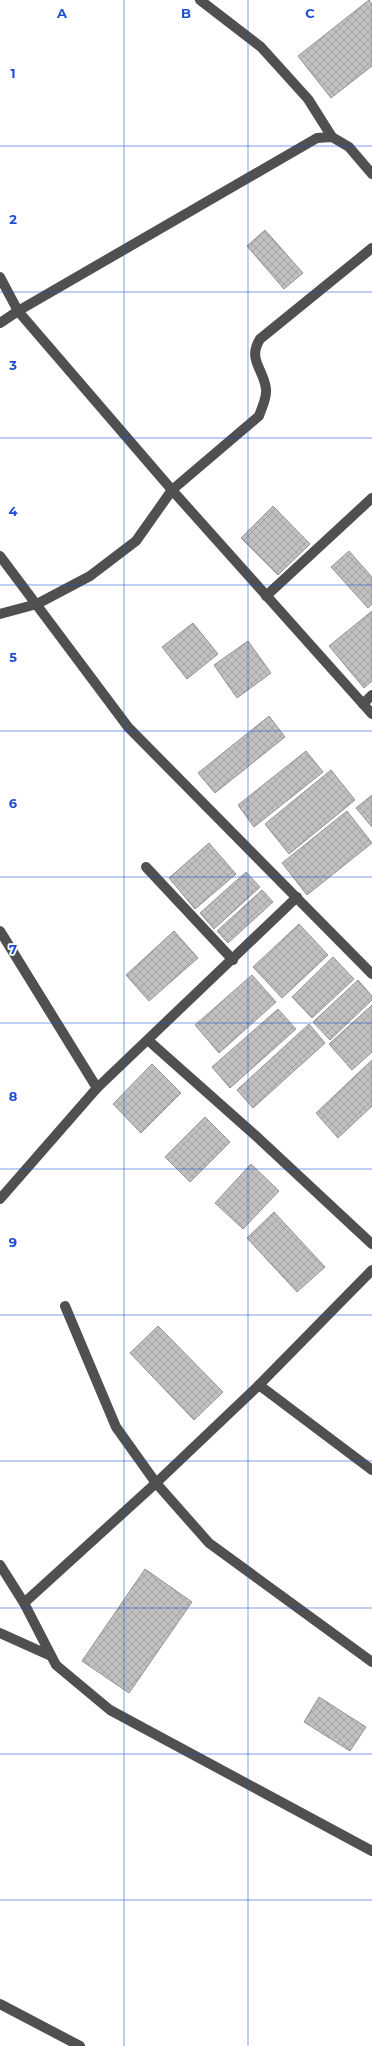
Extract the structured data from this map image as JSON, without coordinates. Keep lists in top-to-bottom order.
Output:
{
  "grid": {
    "columns": ["A", "B", "C"],
    "rows": [
      "1",
      "2",
      "3",
      "4",
      "5",
      "6",
      "7",
      "8",
      "9"
    ]
  }
}
